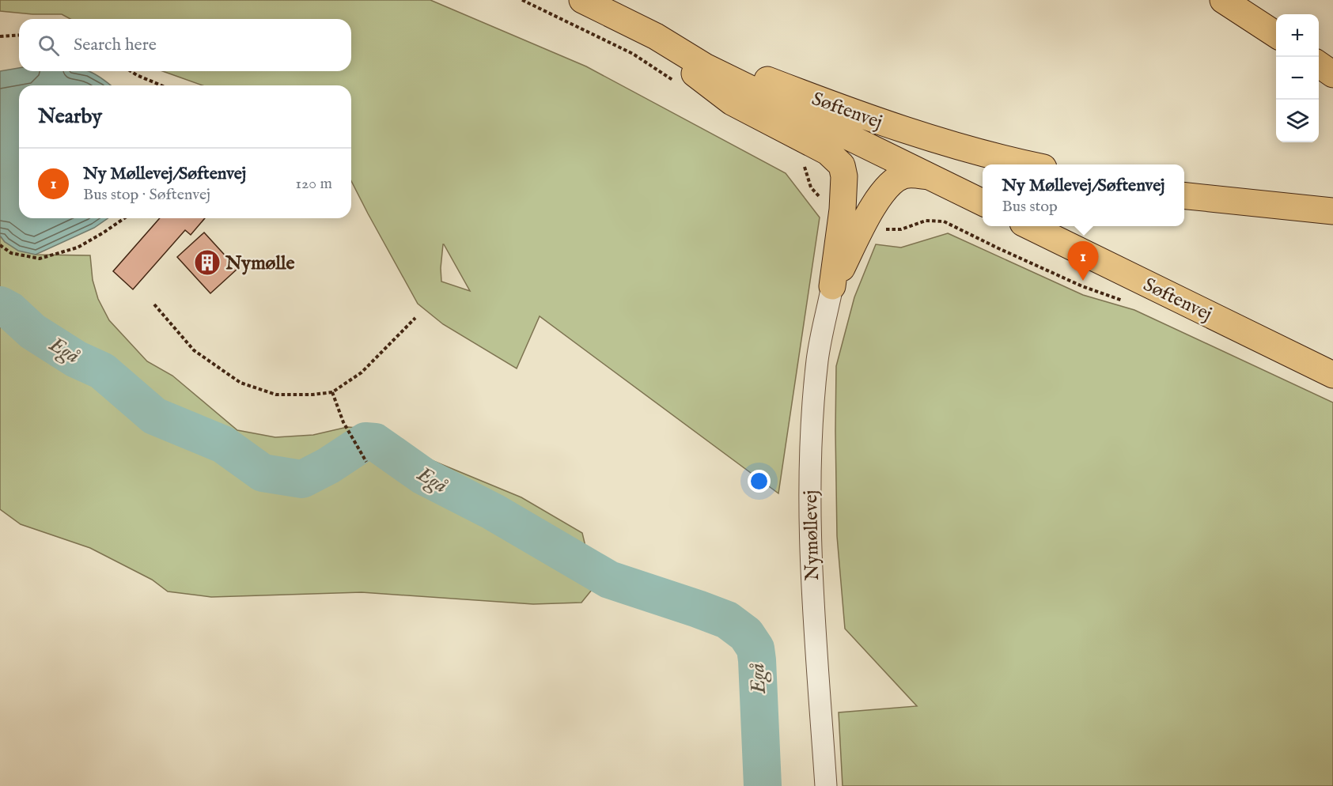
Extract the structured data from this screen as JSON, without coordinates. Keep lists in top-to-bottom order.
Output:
{
  "streets": {
    "main road": ["Søftenvej"],
    "street": ["Nymøllevej"]
  },
  "water": ["Egå"],
  "places": {
    "building": ["Nymølle"]
  },
  "page": {
    "map_buttons": ["+", "−"],
    "search": "Search here",
    "heading": "Nearby",
    "list": [
      {
        "mark": "1",
        "name": "Ny Møllevej/Søftenvej",
        "note": "Bus stop · Søftenvej",
        "value": "120 m"
      }
    ],
    "popup": ["Ny Møllevej/Søftenvej", "Bus stop"],
    "pins": "1"
  }
}
